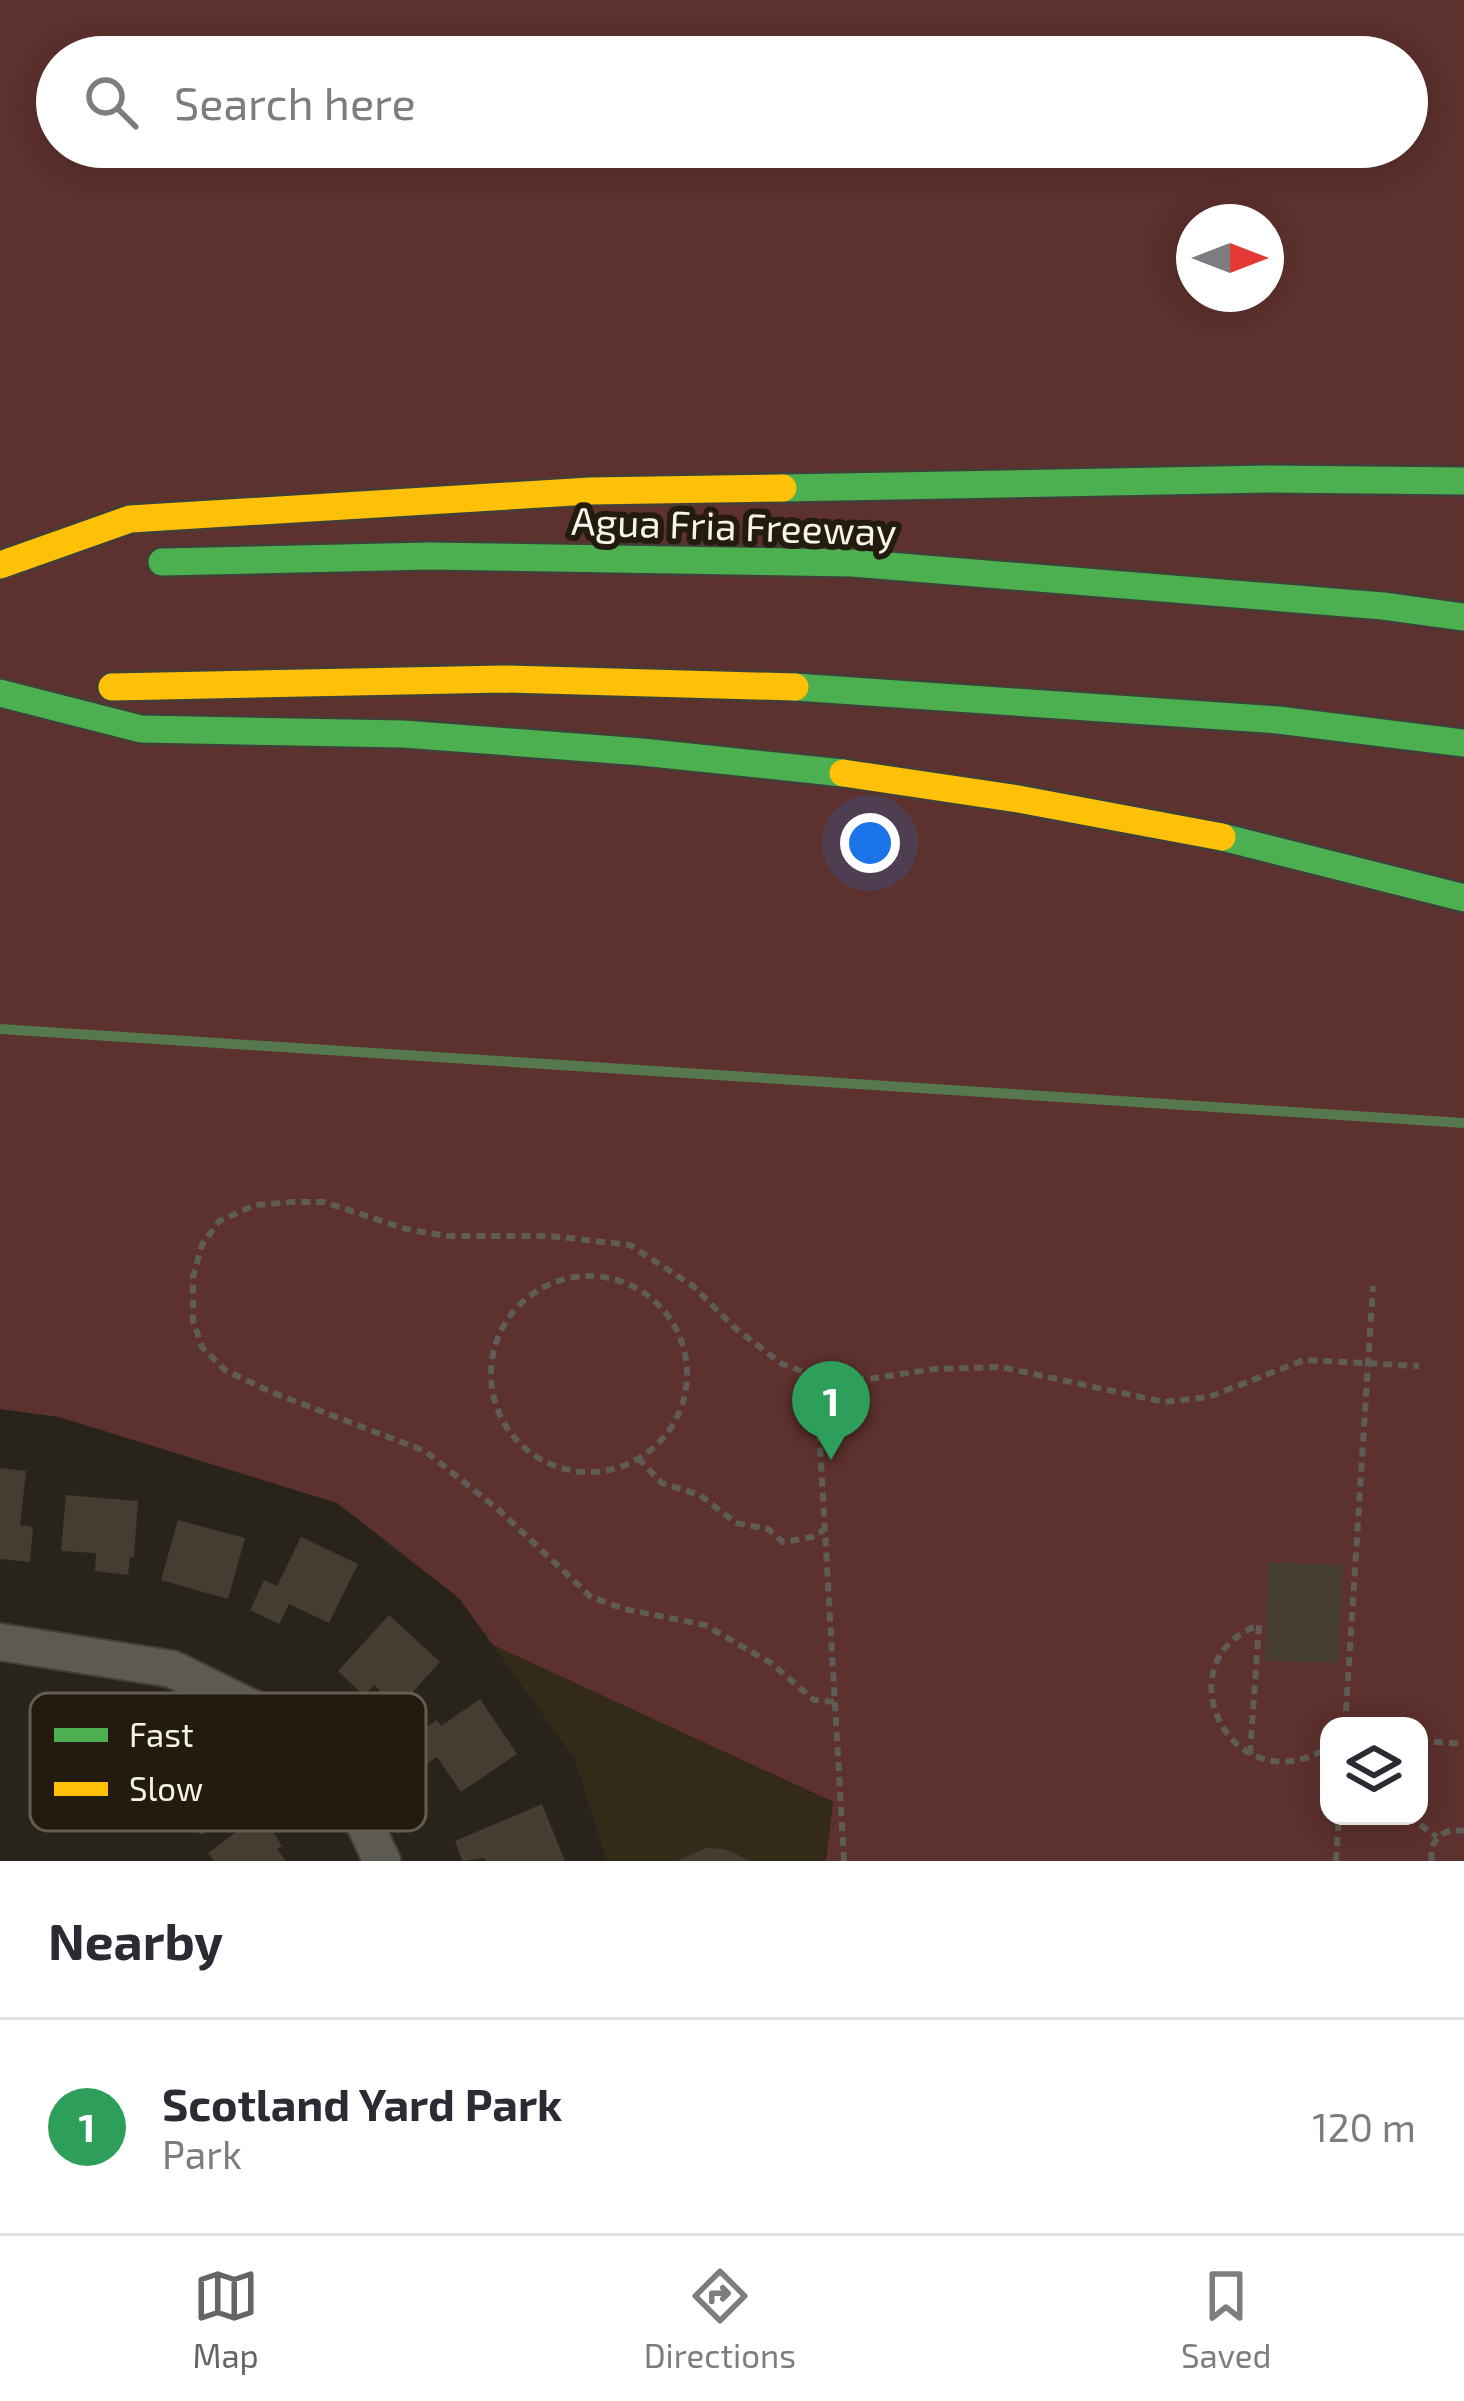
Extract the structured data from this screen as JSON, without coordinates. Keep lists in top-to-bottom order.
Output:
{
  "streets": {
    "highway": ["Agua Fria Freeway"]
  },
  "legend": ["Fast", "Slow"],
  "north": "right",
  "page": {
    "search": "Search here",
    "pins": "1",
    "heading": "Nearby",
    "list": [
      {
        "mark": "1",
        "name": "Scotland Yard Park",
        "note": "Park",
        "value": "120 m"
      }
    ],
    "nav": ["Map", "Directions", "Saved"]
  }
}
